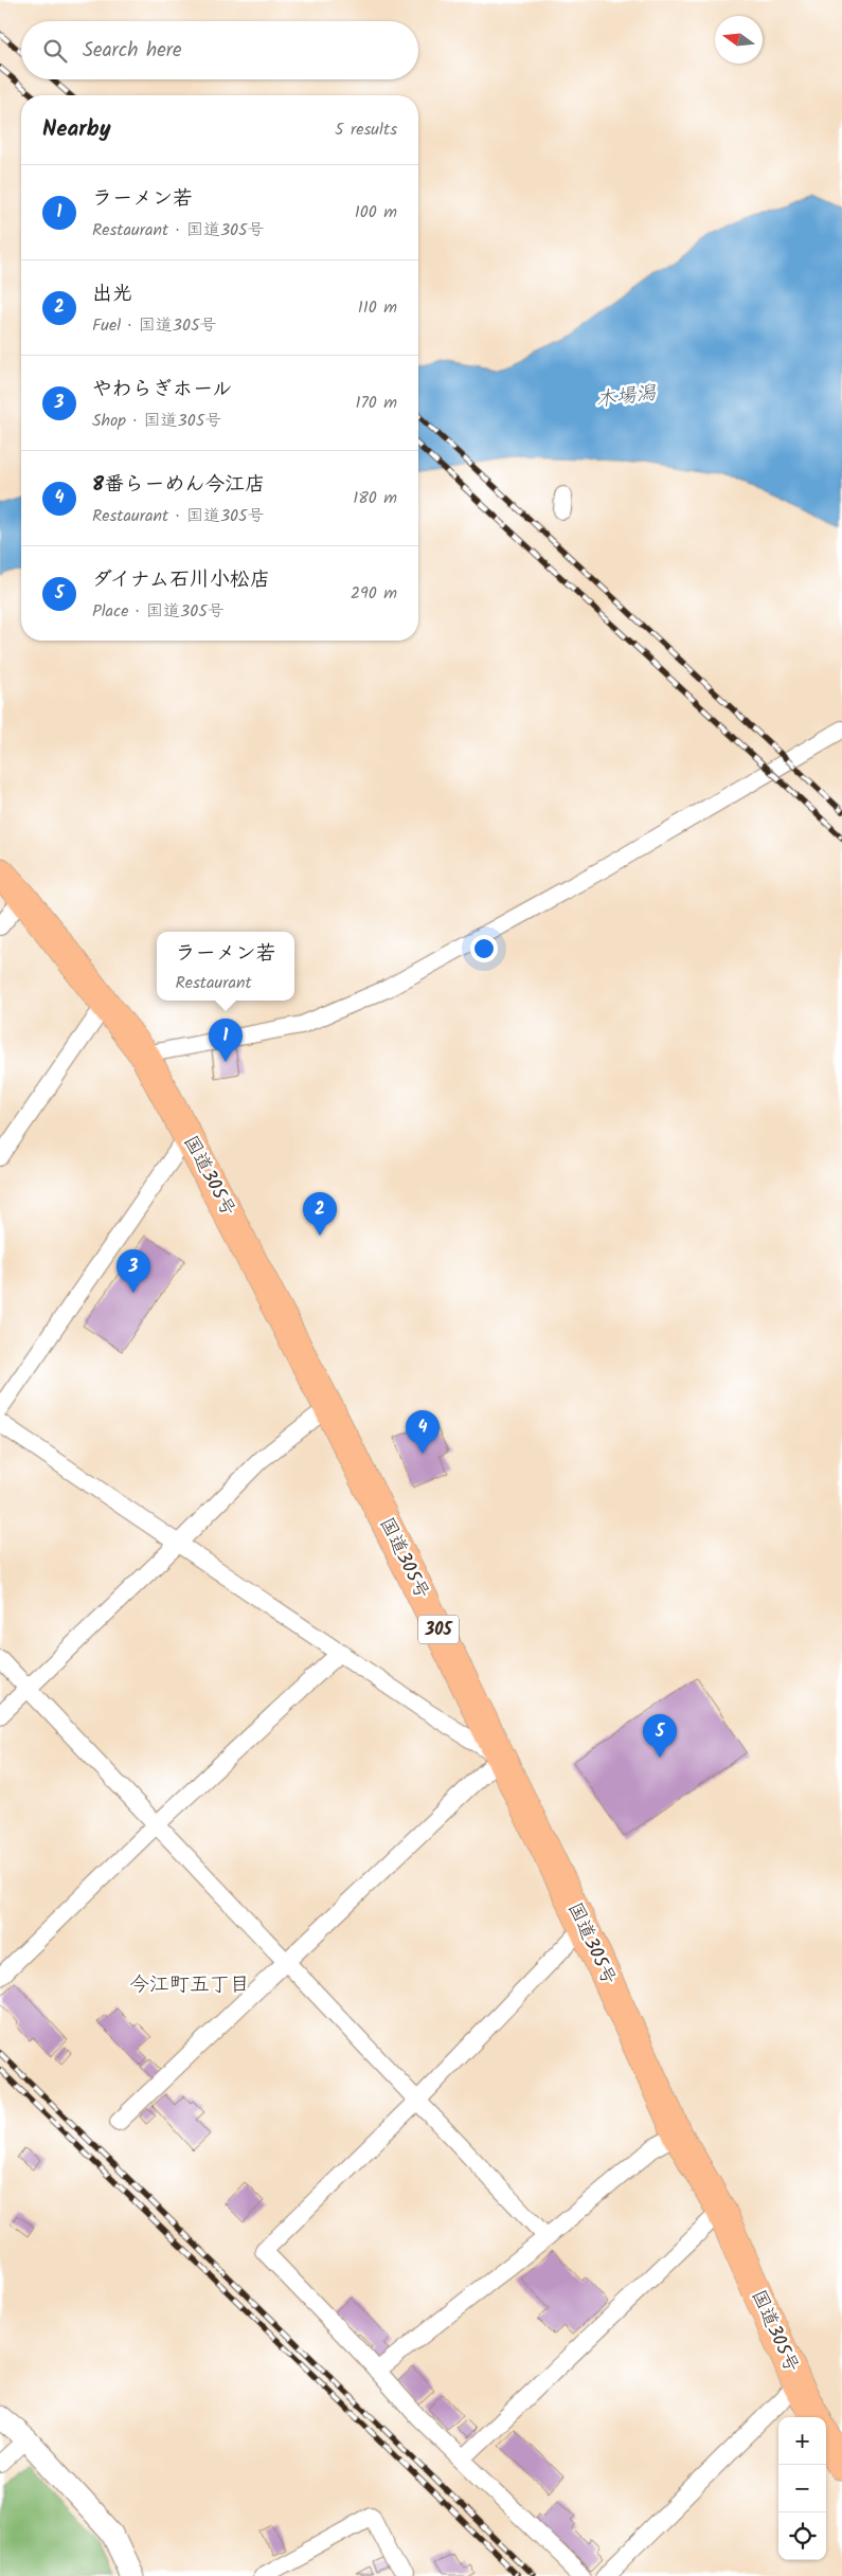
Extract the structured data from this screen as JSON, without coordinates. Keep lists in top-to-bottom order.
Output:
{
  "streets": {
    "highway": ["国道305号", "305"]
  },
  "districts": ["今江町五丁目"],
  "water": ["木場潟"],
  "north": "left",
  "page": {
    "search": "Search here",
    "heading": ["Nearby", "5 results"],
    "list": [
      {
        "mark": "1",
        "name": "ラーメン若",
        "note": "Restaurant · 国道305号",
        "value": "100 m"
      },
      {
        "mark": "2",
        "name": "出光",
        "note": "Fuel · 国道305号",
        "value": "110 m"
      },
      {
        "mark": "3",
        "name": "やわらぎホール",
        "note": "Shop · 国道305号",
        "value": "170 m"
      },
      {
        "mark": "4",
        "name": "8番らーめん今江店",
        "note": "Restaurant · 国道305号",
        "value": "180 m"
      },
      {
        "mark": "5",
        "name": "ダイナム石川小松店",
        "note": "Place · 国道305号",
        "value": "290 m"
      }
    ],
    "popup": ["ラーメン若", "Restaurant"],
    "pins": [
      "1",
      "2",
      "3",
      "4",
      "5"
    ],
    "map_buttons": ["+", "−"]
  }
}
